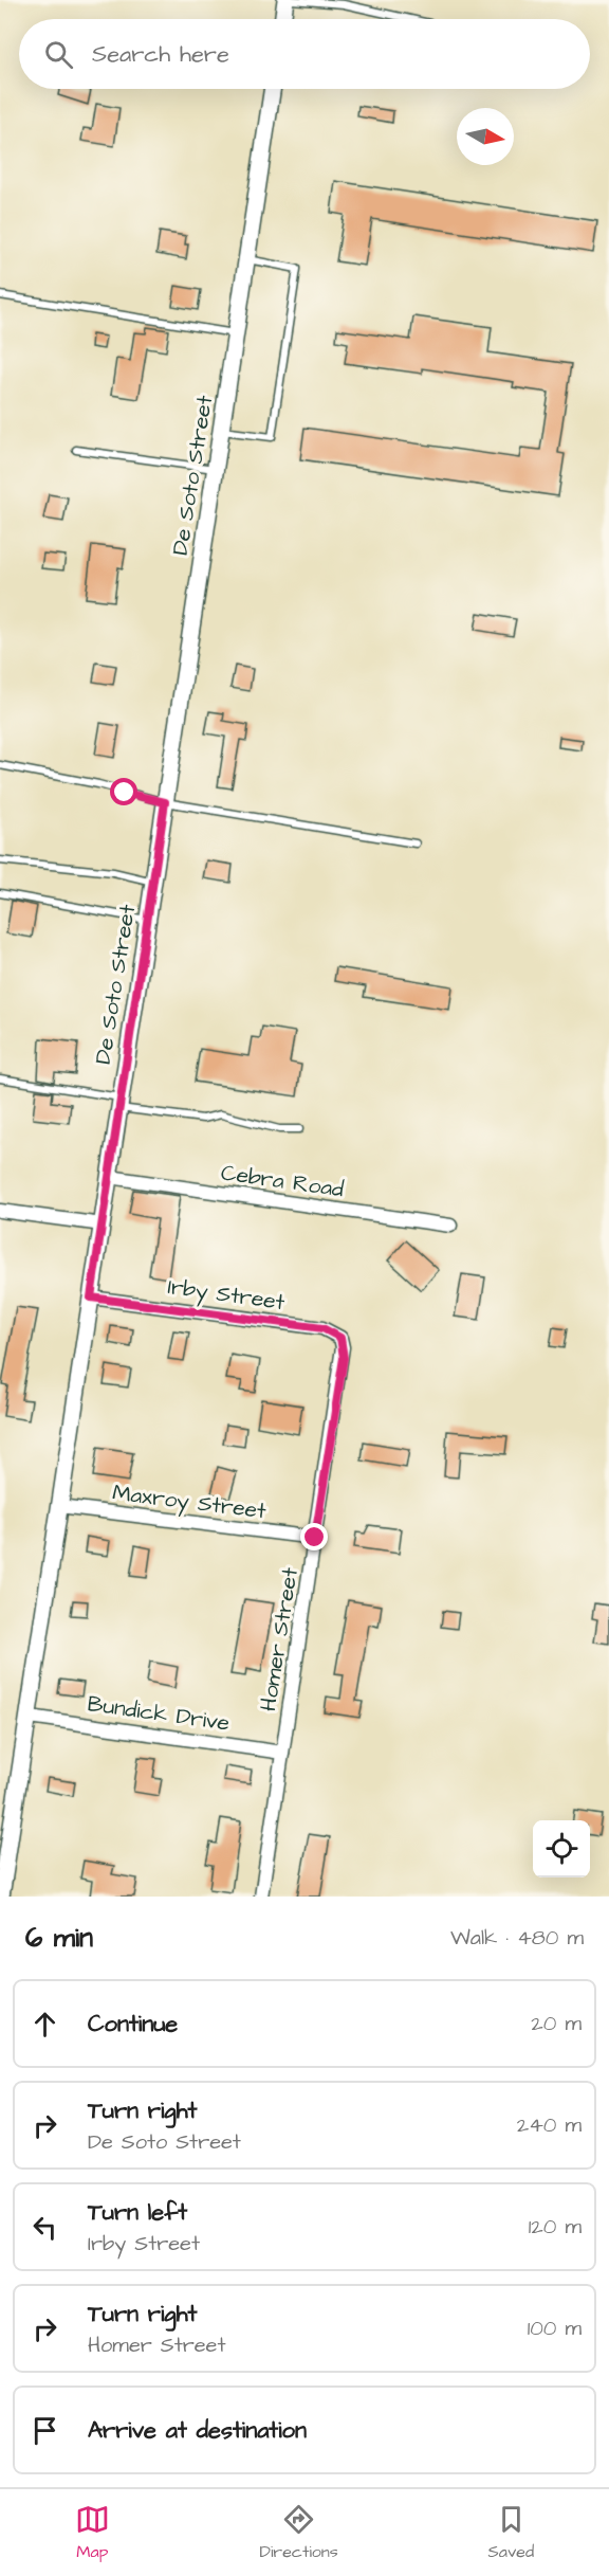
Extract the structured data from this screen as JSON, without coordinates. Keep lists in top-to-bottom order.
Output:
{
  "streets": {
    "street": [
      "De Soto Street",
      "Cebra Road",
      "Irby Street",
      "Maxroy Street",
      "Homer Street",
      "Bundick Drive"
    ]
  },
  "crossings": [
    ["De Soto Street", "Cebra Road"],
    ["De Soto Street", "Irby Street"],
    ["De Soto Street", "Maxroy Street"],
    ["De Soto Street", "Bundick Drive"],
    ["Irby Street", "Homer Street"],
    ["Maxroy Street", "Homer Street"],
    ["Homer Street", "Bundick Drive"]
  ],
  "north": "right",
  "page": {
    "search": "Search here",
    "heading": ["6 min", "Walk · 480 m"],
    "list": [
      ["Continue", "20 m"],
      ["Turn right", "De Soto Street", "240 m"],
      ["Turn left", "Irby Street", "120 m"],
      ["Turn right", "Homer Street", "100 m"],
      "Arrive at destination"
    ],
    "nav": ["Map", "Directions", "Saved"]
  }
}
